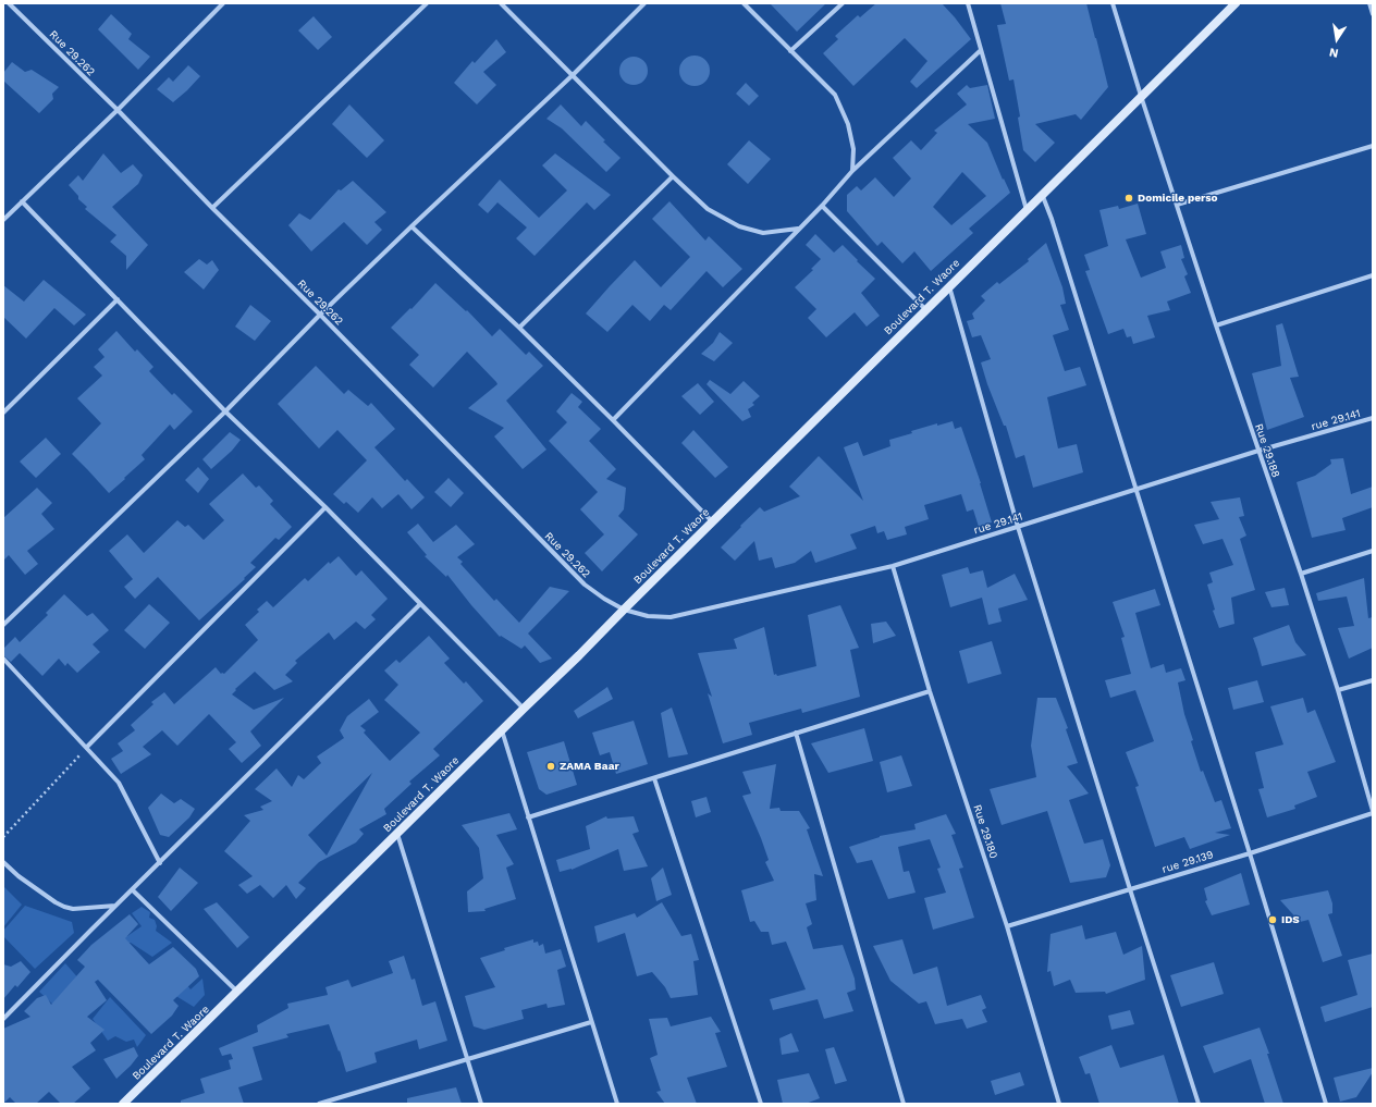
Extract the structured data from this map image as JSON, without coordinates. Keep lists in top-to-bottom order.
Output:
{
  "streets": {
    "street": [
      "Rue 29.262",
      "Boulevard T. Waore",
      "rue 29.141",
      "Rue 29.188",
      "Rue 29.180",
      "rue 29.139"
    ]
  },
  "crossings": [
    ["Rue 29.262", "Boulevard T. Waore"],
    ["Rue 29.262", "rue 29.141"],
    ["Boulevard T. Waore", "rue 29.141"],
    ["Boulevard T. Waore", "Rue 29.188"],
    ["rue 29.141", "Rue 29.188"],
    ["rue 29.141", "Rue 29.180"],
    ["Rue 29.188", "rue 29.139"],
    ["Rue 29.180", "rue 29.139"]
  ],
  "places": ["Domicile perso", "ZAMA Baar", "IDS"],
  "north": "bottom"
}
